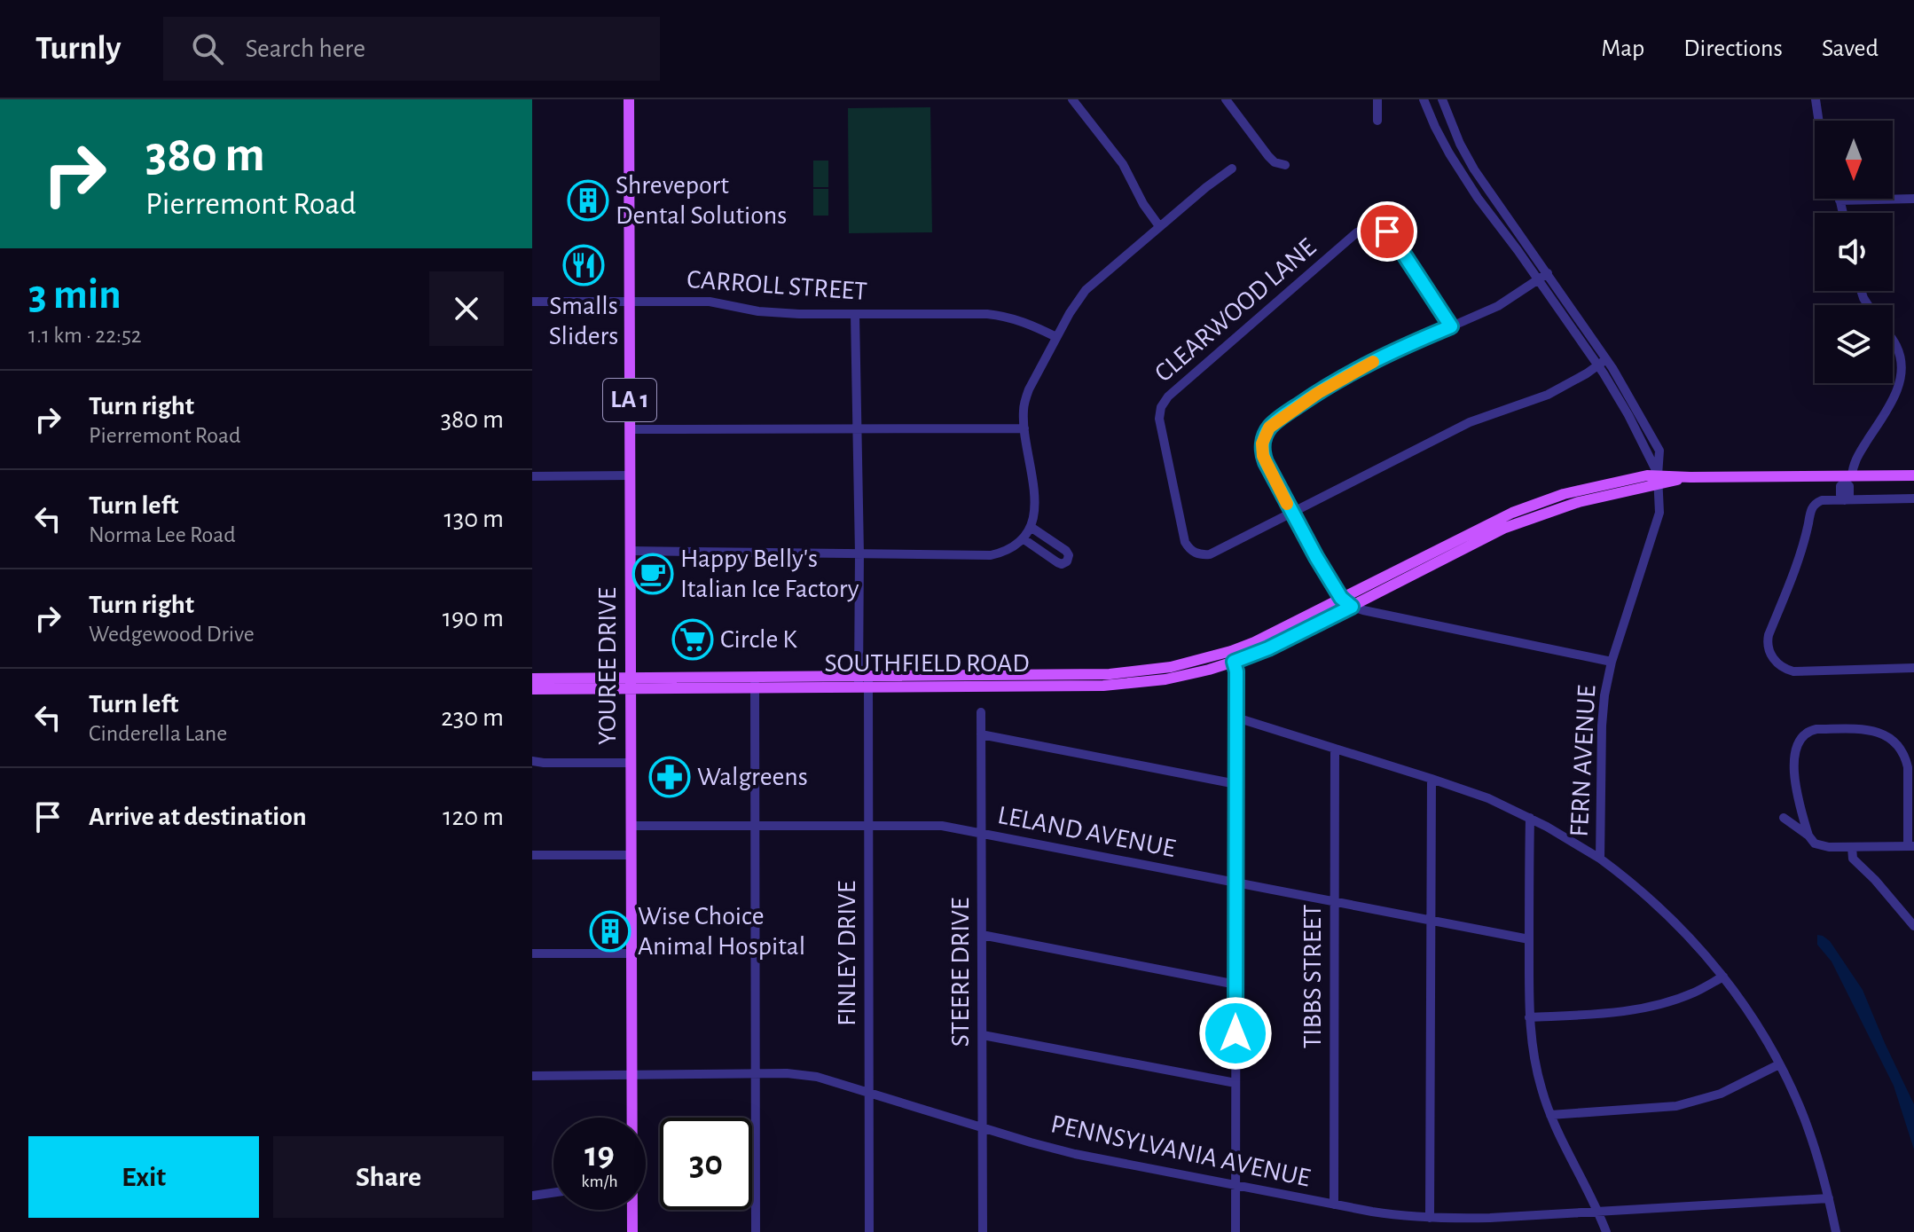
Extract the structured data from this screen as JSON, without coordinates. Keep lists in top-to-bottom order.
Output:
{
  "streets": {
    "main road": ["LA 1", "SOUTHFIELD ROAD", "YOUREE DRIVE"],
    "street": [
      "CARROLL STREET",
      "CLEARWOOD LANE",
      "FERN AVENUE",
      "LELAND AVENUE",
      "FINLEY DRIVE",
      "STEERE DRIVE",
      "TIBBS STREET",
      "PENNSYLVANIA AVENUE"
    ]
  },
  "crossings": [
    ["CARROLL STREET", "YOUREE DRIVE"],
    ["CARROLL STREET", "FINLEY DRIVE"],
    ["SOUTHFIELD ROAD", "YOUREE DRIVE"],
    ["SOUTHFIELD ROAD", "FINLEY DRIVE"],
    ["YOUREE DRIVE", "LELAND AVENUE"],
    ["YOUREE DRIVE", "PENNSYLVANIA AVENUE"],
    ["FERN AVENUE", "PENNSYLVANIA AVENUE"],
    ["LELAND AVENUE", "FINLEY DRIVE"],
    ["LELAND AVENUE", "STEERE DRIVE"],
    ["LELAND AVENUE", "TIBBS STREET"],
    ["FINLEY DRIVE", "PENNSYLVANIA AVENUE"],
    ["STEERE DRIVE", "PENNSYLVANIA AVENUE"],
    ["TIBBS STREET", "PENNSYLVANIA AVENUE"]
  ],
  "places": {
    "building": ["Shreveport Dental Solutions", "Wise Choice Animal Hospital"],
    "restaurant": ["Smalls Sliders"],
    "cafe": ["Happy Belly's Italian Ice Factory"],
    "supermarket": ["Circle K"],
    "pharmacy": ["Walgreens"]
  },
  "north": "bottom",
  "page": {
    "header": "Turnly",
    "search": "Search here",
    "nav": ["Map", "Directions", "Saved"],
    "turn": ["380 m", "Pierremont Road"],
    "heading": ["3 min", "1.1 km · 22:52"],
    "list": [
      {
        "name": "Turn right",
        "note": "Pierremont Road",
        "value": "380 m"
      },
      {
        "name": "Turn left",
        "note": "Norma Lee Road",
        "value": "130 m"
      },
      {
        "name": "Turn right",
        "note": "Wedgewood Drive",
        "value": "190 m"
      },
      {
        "name": "Turn left",
        "note": "Cinderella Lane",
        "value": "230 m"
      },
      {
        "name": "Arrive at destination",
        "value": "120 m"
      }
    ],
    "speed": "19 km/h",
    "limit": "30",
    "buttons": ["Exit", "Share"]
  }
}
